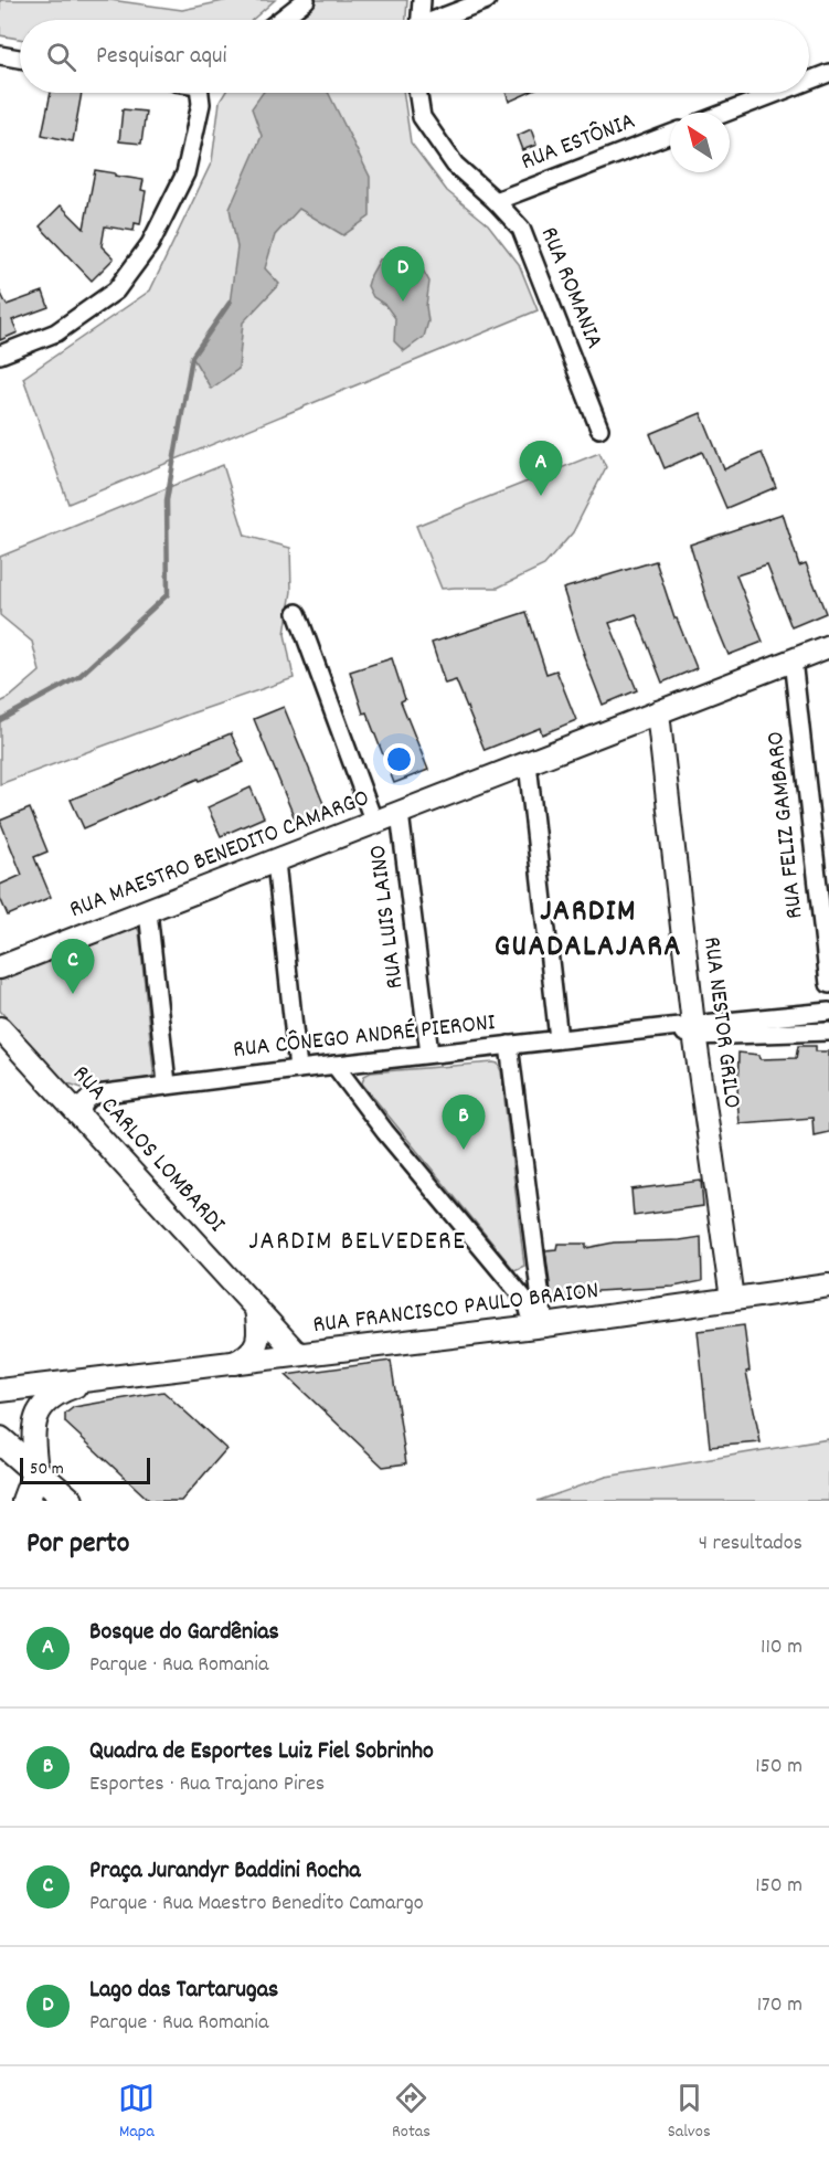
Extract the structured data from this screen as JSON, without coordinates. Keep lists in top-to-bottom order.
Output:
{
  "streets": {
    "street": [
      "RUA ESTÔNIA",
      "RUA ROMANIA",
      "RUA FELIZ GAMBARO",
      "RUA MAESTRO BENEDITO CAMARGO",
      "RUA LUIS LAINO",
      "RUA NESTOR GRILO",
      "RUA CÔNEGO ANDRÉ PIERONI",
      "RUA CARLOS LOMBARDI",
      "RUA FRANCISCO PAULO BRAION"
    ]
  },
  "crossings": [
    ["RUA ESTÔNIA", "RUA ROMANIA"],
    ["RUA FELIZ GAMBARO", "RUA MAESTRO BENEDITO CAMARGO"],
    ["RUA MAESTRO BENEDITO CAMARGO", "RUA LUIS LAINO"],
    ["RUA MAESTRO BENEDITO CAMARGO", "RUA NESTOR GRILO"],
    ["RUA LUIS LAINO", "RUA CÔNEGO ANDRÉ PIERONI"],
    ["RUA NESTOR GRILO", "RUA CÔNEGO ANDRÉ PIERONI"],
    ["RUA NESTOR GRILO", "RUA FRANCISCO PAULO BRAION"],
    ["RUA CÔNEGO ANDRÉ PIERONI", "RUA CARLOS LOMBARDI"],
    ["RUA CARLOS LOMBARDI", "RUA FRANCISCO PAULO BRAION"]
  ],
  "districts": ["JARDIM GUADALAJARA", "JARDIM BELVEDERE"],
  "scale_bar": "50 m",
  "north": "top left",
  "page": {
    "search": "Pesquisar aqui",
    "pins": [
      "D",
      "A",
      "C",
      "B"
    ],
    "scale": "50 m",
    "heading": ["Por perto", "4 resultados"],
    "list": [
      {
        "mark": "A",
        "name": "Bosque do Gardênias",
        "note": "Parque · Rua Romania",
        "value": "110 m"
      },
      {
        "mark": "B",
        "name": "Quadra de Esportes Luiz Fiel Sobrinho",
        "note": "Esportes · Rua Trajano Pires",
        "value": "150 m"
      },
      {
        "mark": "C",
        "name": "Praça Jurandyr Baddini Rocha",
        "note": "Parque · Rua Maestro Benedito Camargo",
        "value": "150 m"
      },
      {
        "mark": "D",
        "name": "Lago das Tartarugas",
        "note": "Parque · Rua Romania",
        "value": "170 m"
      }
    ],
    "nav": ["Mapa", "Rotas", "Salvos"]
  }
}
